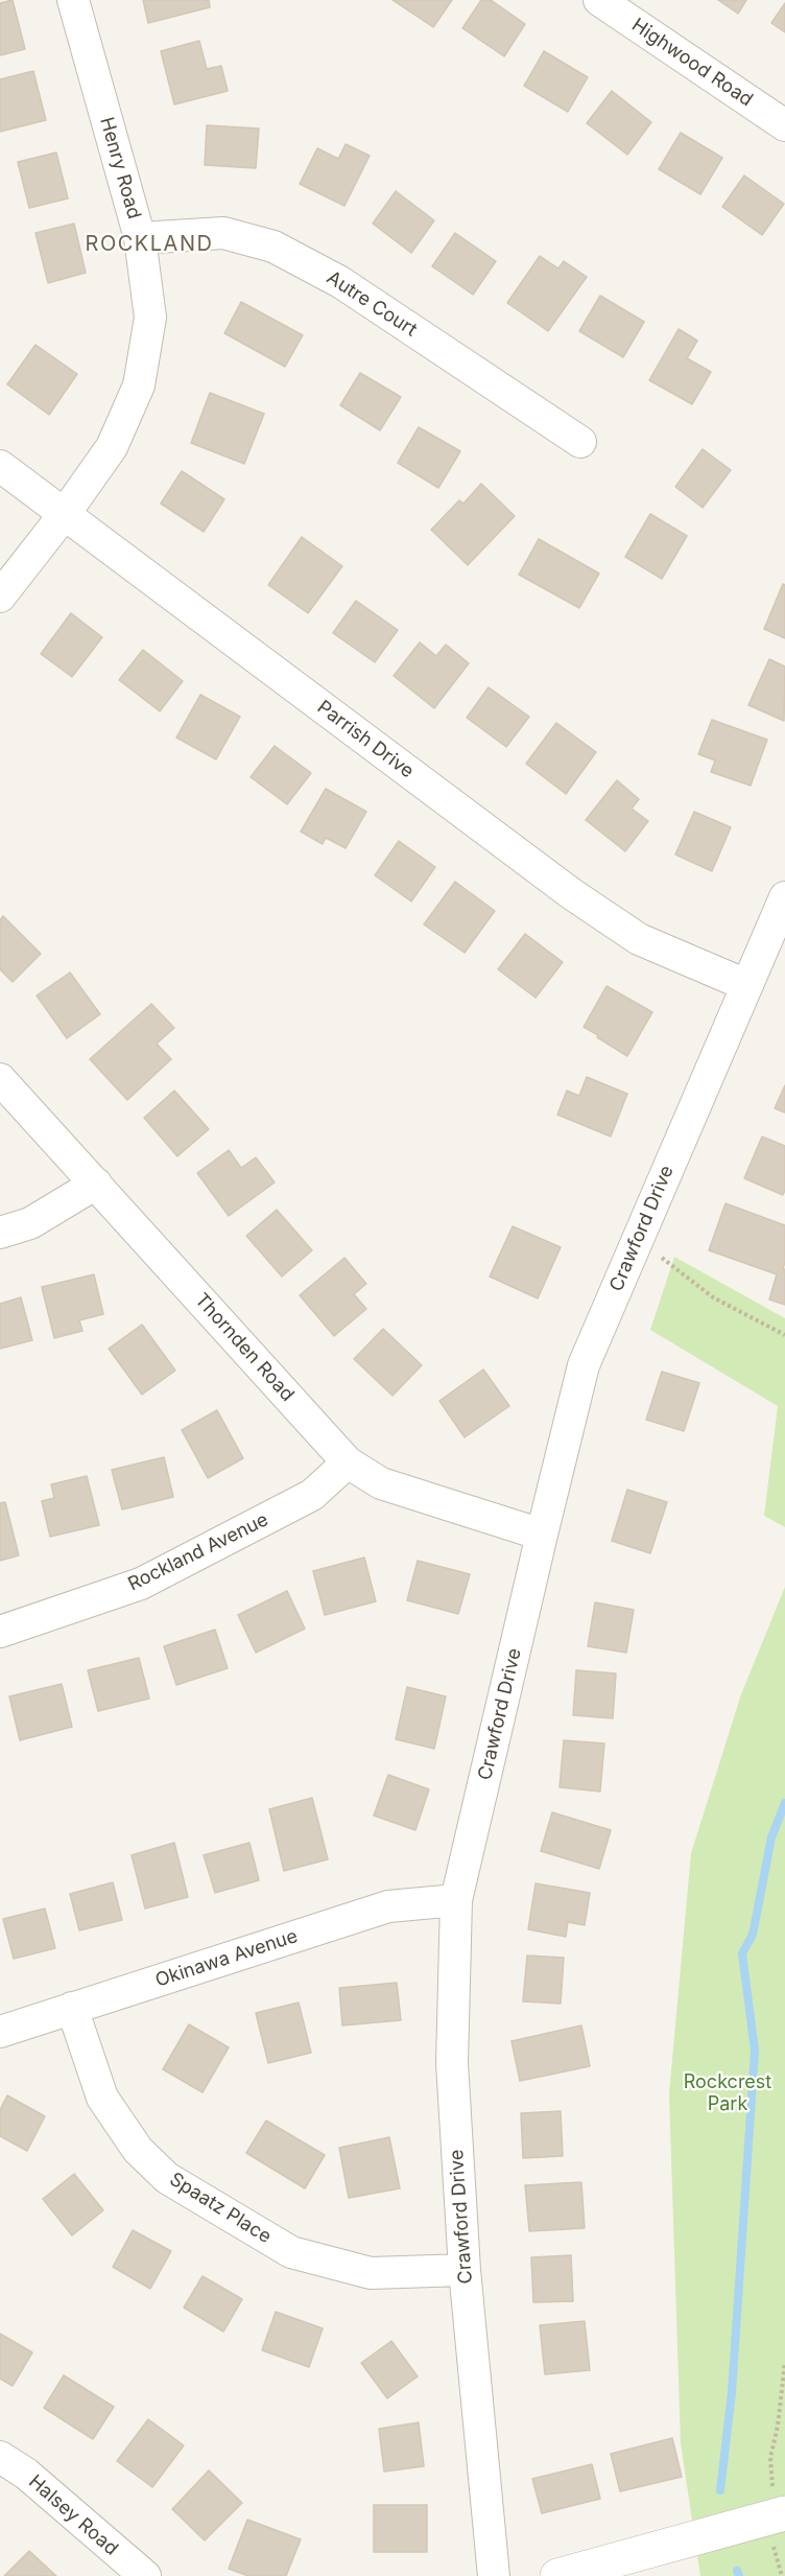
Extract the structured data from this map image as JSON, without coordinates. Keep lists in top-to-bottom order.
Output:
{
  "streets": {
    "street": [
      "Highwood Road",
      "Henry Road",
      "Autre Court",
      "Parrish Drive",
      "Crawford Drive",
      "Thornden Road",
      "Rockland Avenue",
      "Okinawa Avenue",
      "Spaatz Place",
      "Halsey Road"
    ]
  },
  "crossings": [
    ["Henry Road", "Autre Court"],
    ["Henry Road", "Parrish Drive"],
    ["Parrish Drive", "Crawford Drive"],
    ["Crawford Drive", "Thornden Road"],
    ["Crawford Drive", "Okinawa Avenue"],
    ["Crawford Drive", "Spaatz Place"],
    ["Thornden Road", "Rockland Avenue"],
    ["Okinawa Avenue", "Spaatz Place"]
  ],
  "districts": ["ROCKLAND"],
  "parks": ["Rockcrest Park"]
}
